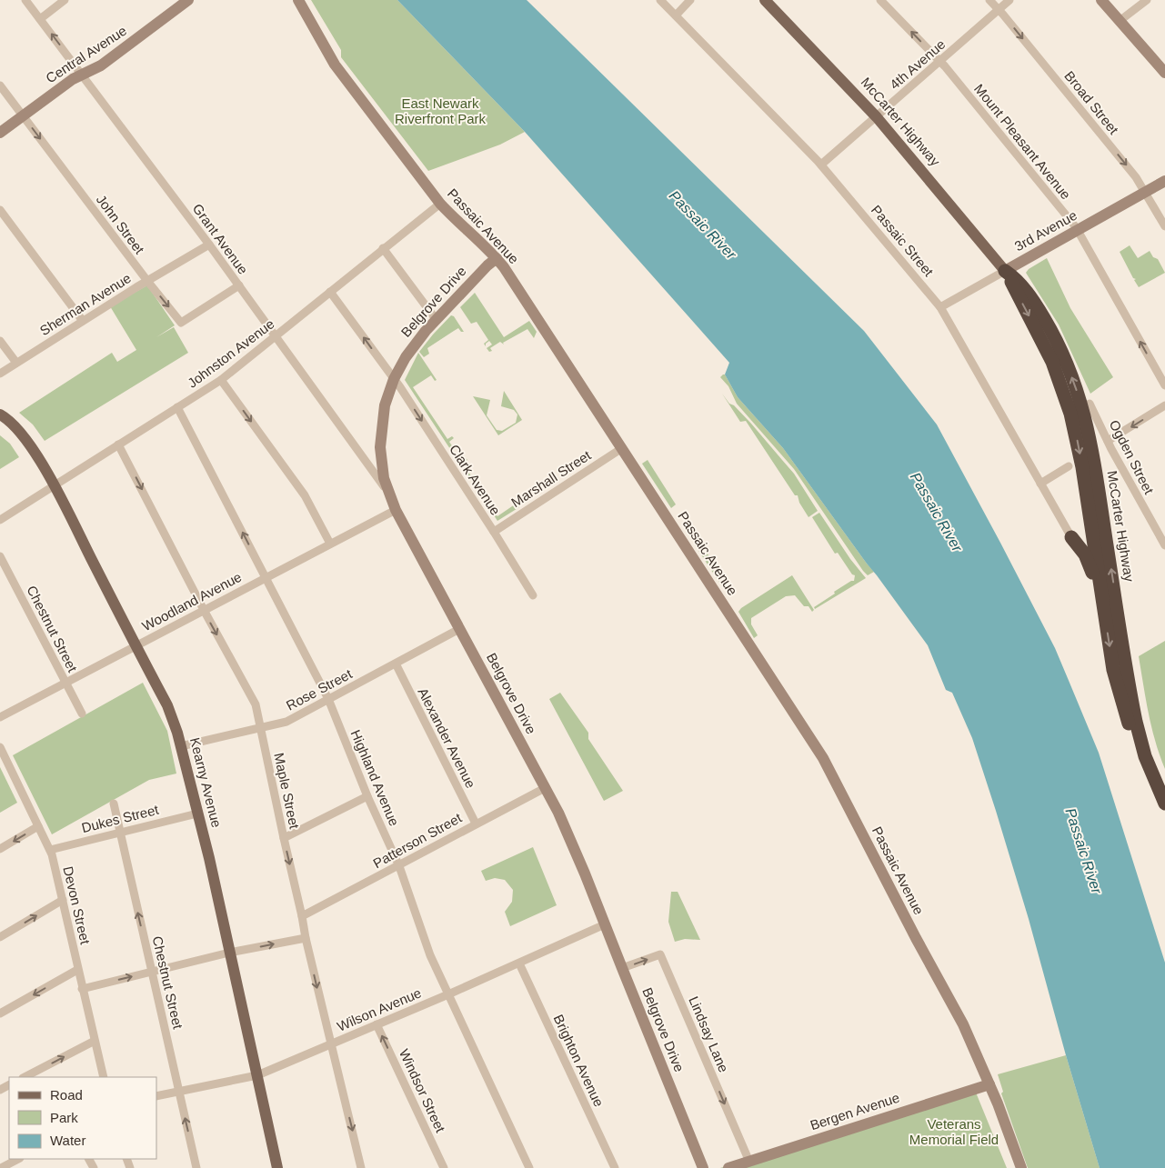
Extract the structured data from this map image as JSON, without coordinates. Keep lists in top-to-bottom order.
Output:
{
  "streets": {
    "highway": ["McCarter Highway"],
    "main road": [
      "Central Avenue",
      "Passaic Avenue",
      "3rd Avenue",
      "Belgrove Drive",
      "Kearny Avenue",
      "Bergen Avenue"
    ],
    "street": [
      "4th Avenue",
      "Broad Street",
      "Mount Pleasant Avenue",
      "John Street",
      "Grant Avenue",
      "Passaic Street",
      "Sherman Avenue",
      "Johnston Avenue",
      "Ogden Street",
      "Marshall Street",
      "Clark Avenue",
      "Woodland Avenue",
      "Chestnut Street",
      "Rose Street",
      "Alexander Avenue",
      "Highland Avenue",
      "Maple Street",
      "Dukes Street",
      "Patterson Street",
      "Devon Street",
      "Wilson Avenue",
      "Lindsay Lane",
      "Brighton Avenue",
      "Windsor Street"
    ]
  },
  "crossings": [
    ["Central Avenue", "John Street"],
    ["Central Avenue", "Grant Avenue"],
    ["4th Avenue", "Broad Street"],
    ["4th Avenue", "McCarter Highway"],
    ["4th Avenue", "Mount Pleasant Avenue"],
    ["4th Avenue", "Passaic Street"],
    ["Broad Street", "3rd Avenue"],
    ["McCarter Highway", "3rd Avenue"],
    ["Mount Pleasant Avenue", "3rd Avenue"],
    ["John Street", "Grant Avenue"],
    ["John Street", "Sherman Avenue"],
    ["Passaic Avenue", "Belgrove Drive"],
    ["Passaic Avenue", "Johnston Avenue"],
    ["Passaic Avenue", "Marshall Street"],
    ["Passaic Avenue", "Bergen Avenue"],
    ["3rd Avenue", "Passaic Street"],
    ["Grant Avenue", "Belgrove Drive"],
    ["Grant Avenue", "Sherman Avenue"],
    ["Grant Avenue", "Johnston Avenue"],
    ["Belgrove Drive", "Clark Avenue"],
    ["Belgrove Drive", "Woodland Avenue"],
    ["Belgrove Drive", "Rose Street"],
    ["Belgrove Drive", "Patterson Street"],
    ["Belgrove Drive", "Wilson Avenue"],
    ["Belgrove Drive", "Lindsay Lane"],
    ["Johnston Avenue", "Clark Avenue"],
    ["Johnston Avenue", "Highland Avenue"],
    ["Johnston Avenue", "Kearny Avenue"],
    ["Johnston Avenue", "Maple Street"],
    ["Marshall Street", "Clark Avenue"],
    ["Woodland Avenue", "Chestnut Street"],
    ["Woodland Avenue", "Highland Avenue"],
    ["Woodland Avenue", "Kearny Avenue"],
    ["Woodland Avenue", "Maple Street"],
    ["Chestnut Street", "Dukes Street"],
    ["Chestnut Street", "Wilson Avenue"],
    ["Rose Street", "Alexander Avenue"],
    ["Rose Street", "Highland Avenue"],
    ["Rose Street", "Kearny Avenue"],
    ["Rose Street", "Maple Street"],
    ["Alexander Avenue", "Patterson Street"],
    ["Highland Avenue", "Patterson Street"],
    ["Highland Avenue", "Wilson Avenue"],
    ["Kearny Avenue", "Dukes Street"],
    ["Kearny Avenue", "Wilson Avenue"],
    ["Maple Street", "Patterson Street"],
    ["Maple Street", "Wilson Avenue"],
    ["Dukes Street", "Devon Street"],
    ["Wilson Avenue", "Brighton Avenue"],
    ["Wilson Avenue", "Windsor Street"],
    ["Lindsay Lane", "Bergen Avenue"]
  ],
  "one_way": [
    "Broad Street",
    "Mount Pleasant Avenue",
    "John Street",
    "Chestnut Street",
    "Maple Street",
    "Lindsay Lane",
    "Windsor Street"
  ],
  "water": ["Passaic River"],
  "parks": ["East Newark Riverfront Park", "Veterans Memorial Field"],
  "legend": ["Road", "Park", "Water"]
}
